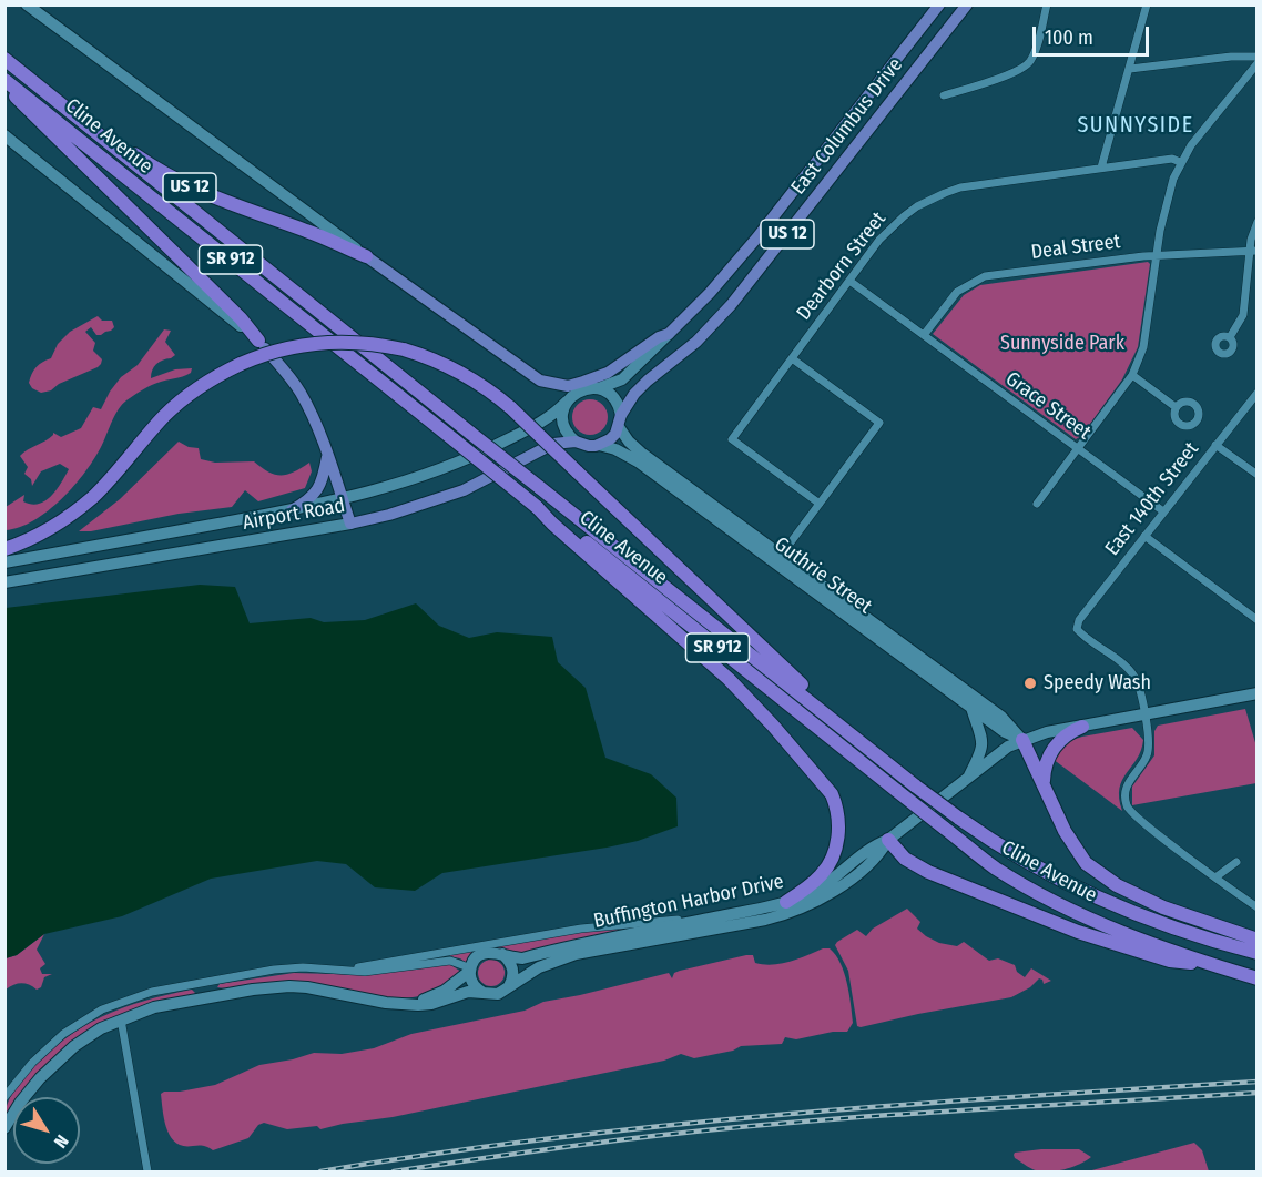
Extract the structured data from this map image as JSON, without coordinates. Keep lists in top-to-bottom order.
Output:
{
  "streets": {
    "highway": ["Cline Avenue", "US 12", "SR 912"],
    "main road": [
      "East Columbus Drive",
      "Airport Road",
      "Guthrie Street",
      "Buffington Harbor Drive"
    ],
    "street": [
      "Deal Street",
      "Dearborn Street",
      "Grace Street",
      "East 140th Street"
    ]
  },
  "crossings": [
    ["East Columbus Drive", "US 12"],
    ["East Columbus Drive", "Airport Road"],
    ["East Columbus Drive", "Guthrie Street"],
    ["Cline Avenue", "US 12"],
    ["US 12", "Airport Road"],
    ["US 12", "Guthrie Street"],
    ["Deal Street", "Grace Street"],
    ["Dearborn Street", "Grace Street"],
    ["Grace Street", "East 140th Street"],
    ["Airport Road", "Guthrie Street"]
  ],
  "districts": ["SUNNYSIDE"],
  "parks": ["Sunnyside Park"],
  "places": ["Speedy Wash"],
  "scale_bar": "100 m",
  "north": "bottom right"
}
